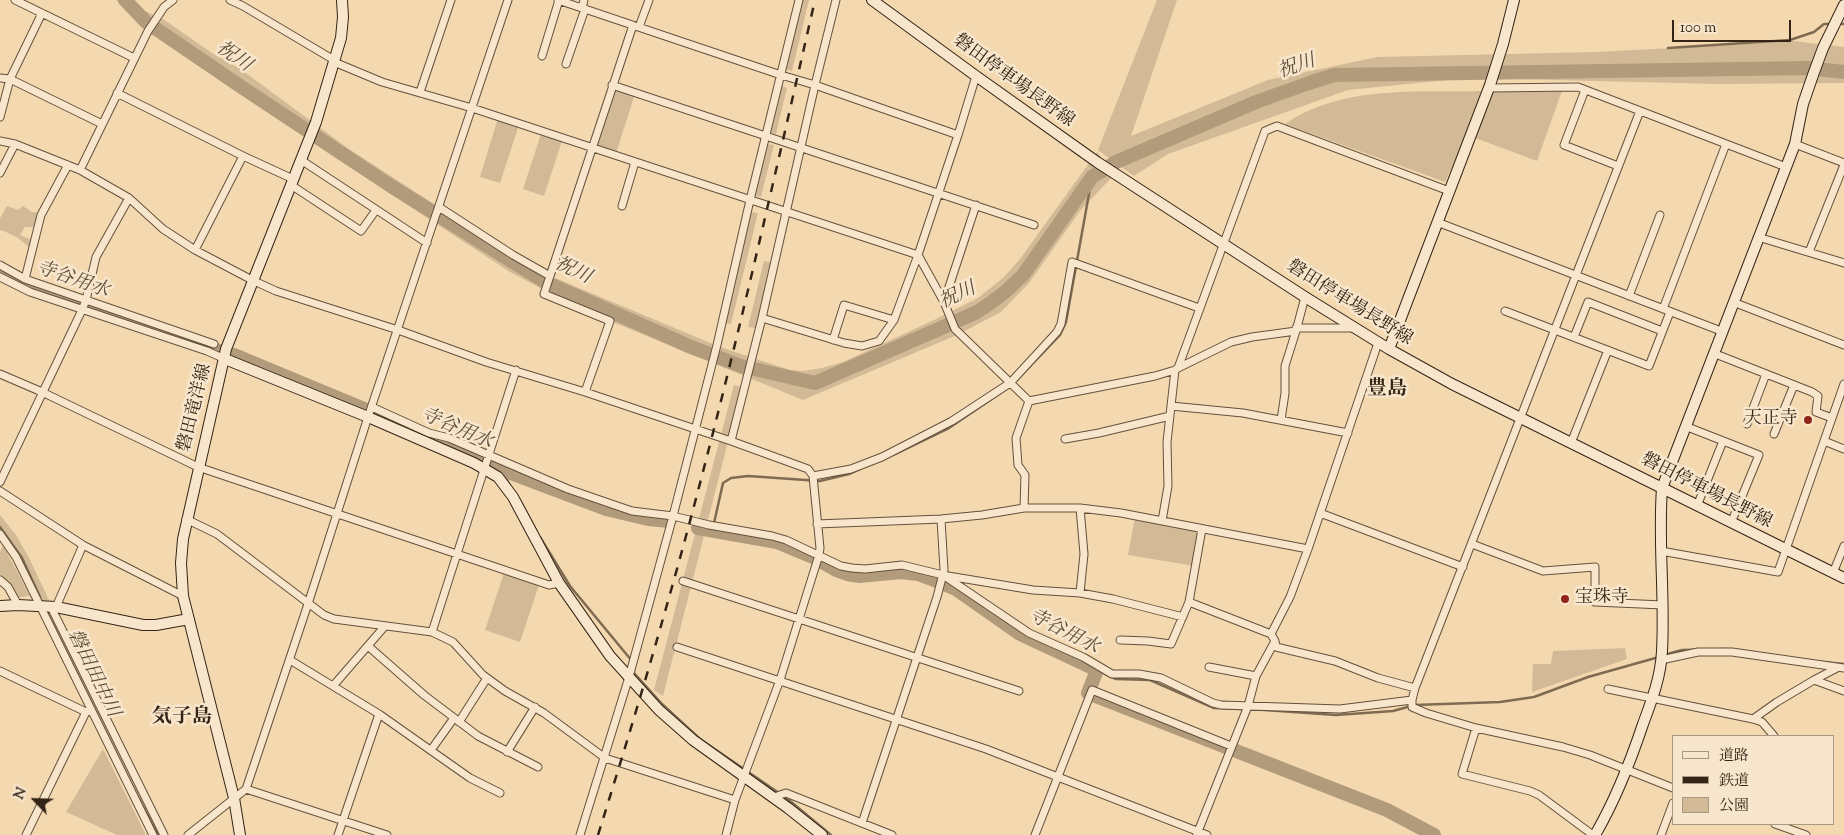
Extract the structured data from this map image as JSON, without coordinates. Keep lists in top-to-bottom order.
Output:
{
  "streets": {
    "street": ["磐田停車場長野線", "磐田竜洋線"]
  },
  "districts": ["豊島", "気子島"],
  "water": ["祝川", "寺谷用水", "磐田田中川"],
  "places": ["天正寺", "宝珠寺"],
  "legend": ["道路", "鉄道", "公園"],
  "scale_bar": "100 m",
  "north": "top left"
}
